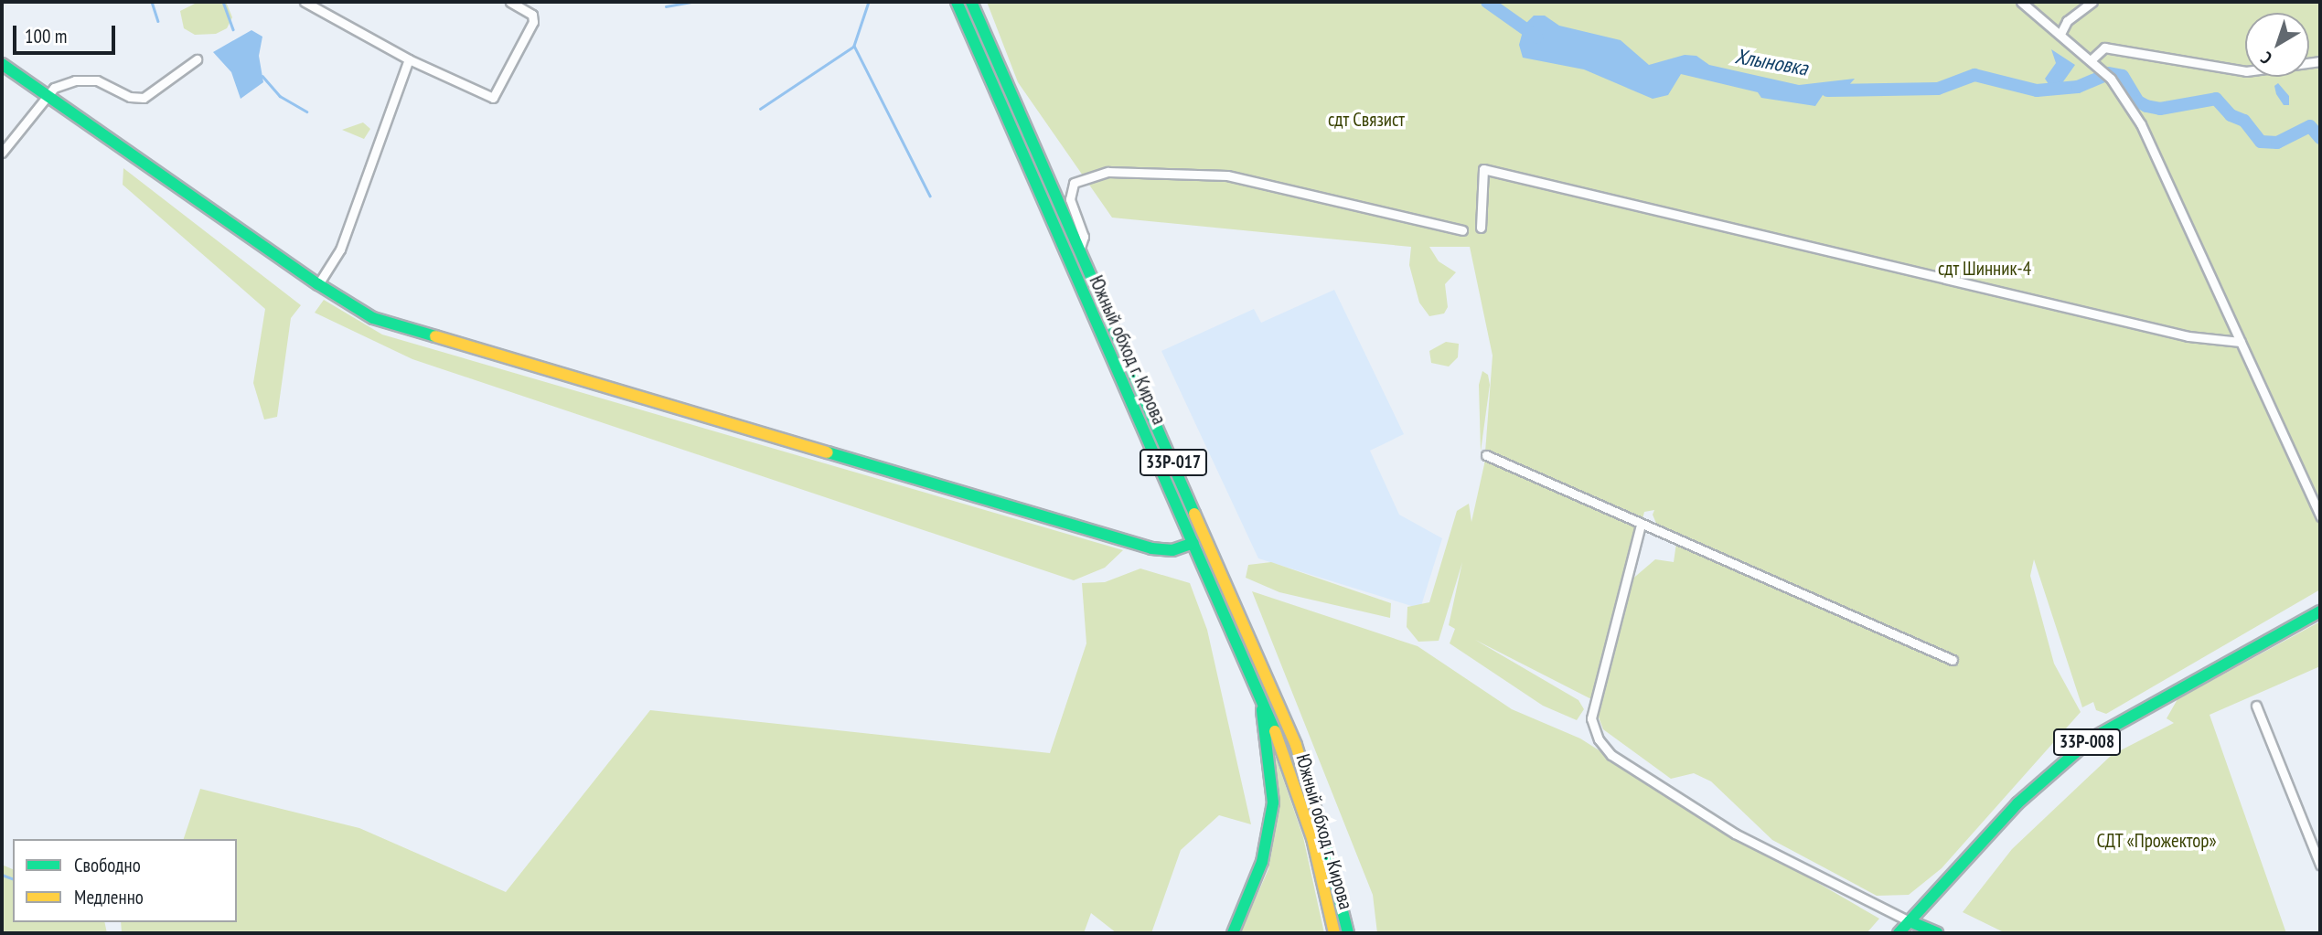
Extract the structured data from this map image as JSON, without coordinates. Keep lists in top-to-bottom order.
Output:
{
  "streets": {
    "main road": ["Южный обход г. Кирова", "33Р-017", "33Р-008"]
  },
  "water": ["Хлыновка"],
  "parks": ["сдт Связист", "сдт Шинник-4", "СДТ «Прожектор»"],
  "legend": ["Свободно", "Медленно"],
  "scale_bar": "100 m",
  "north": "bottom left"
}
